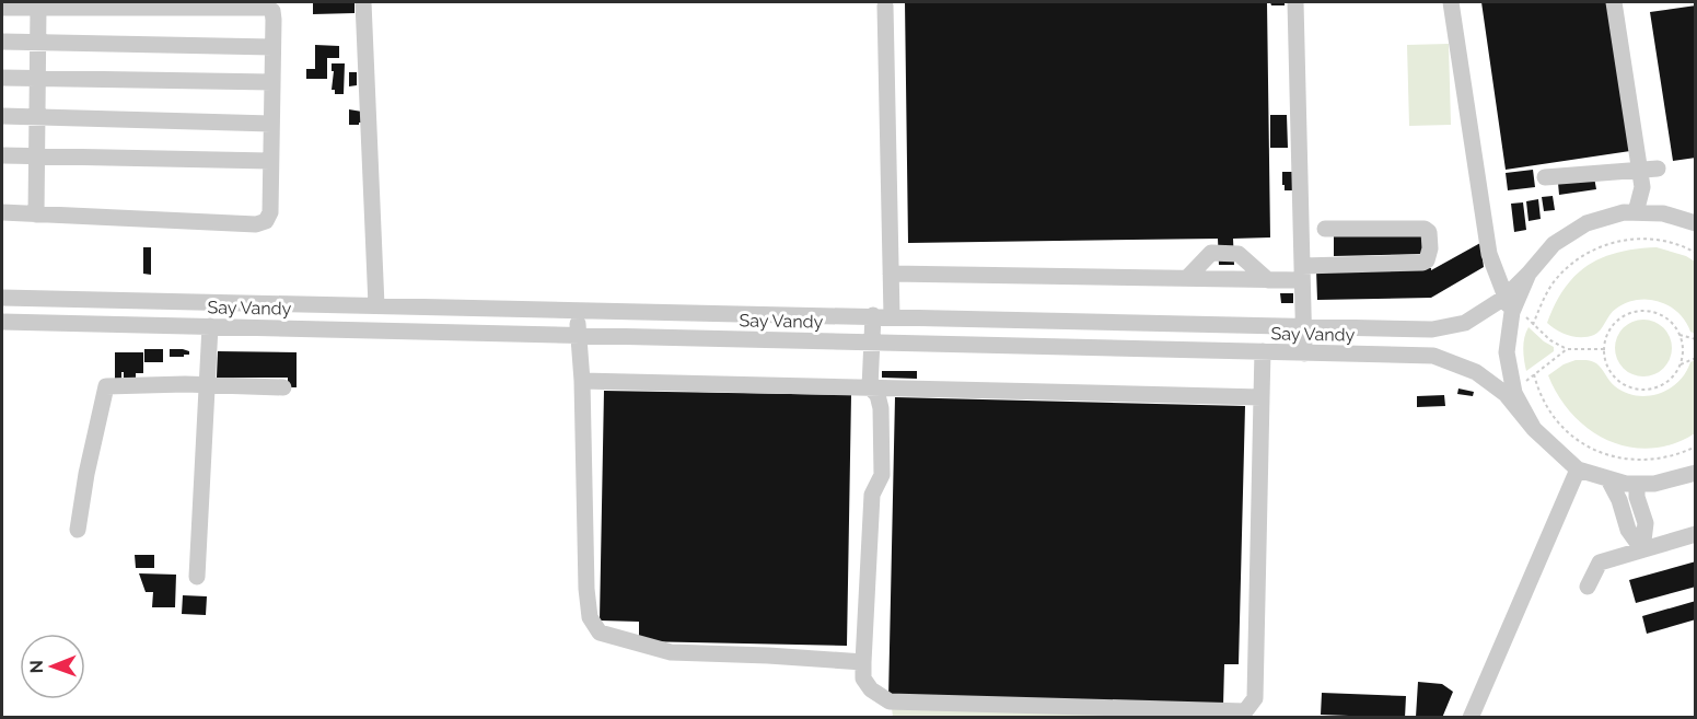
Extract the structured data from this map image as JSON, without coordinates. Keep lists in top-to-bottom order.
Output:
{
  "streets": {
    "street": ["Say Vandy"]
  },
  "north": "left"
}
